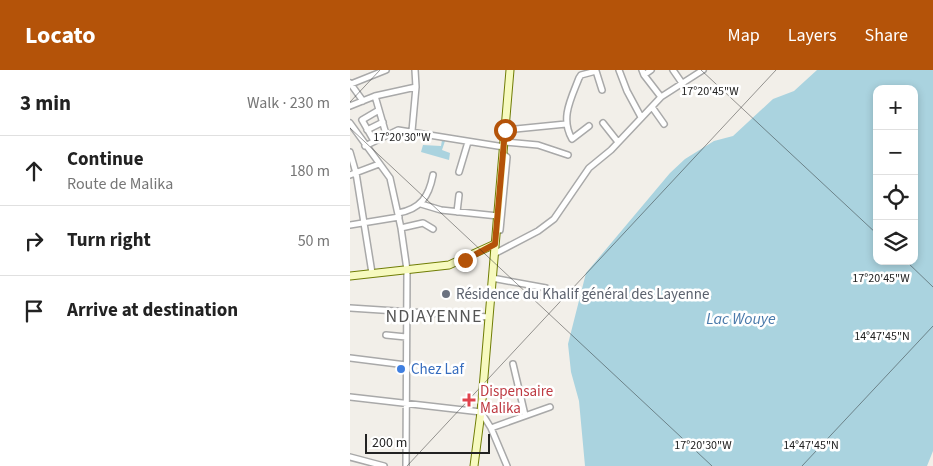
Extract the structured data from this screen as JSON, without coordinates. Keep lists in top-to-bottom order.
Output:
{
  "districts": ["NDIAYENNE"],
  "water": ["Lac Wouye"],
  "places": {
    "other": ["Résidence du Khalif général des Layenne", "Chez Laf"],
    "health": ["Dispensaire Malika"]
  },
  "scale_bar": "200 m",
  "page": {
    "header": "Locato",
    "nav": ["Map", "Layers", "Share"],
    "heading": ["3 min", "Walk · 230 m"],
    "map_buttons": ["+", "−"],
    "list": [
      ["Continue", "Route de Malika", "180 m"],
      ["Turn right", "50 m"],
      "Arrive at destination"
    ],
    "scale": "200 m"
  },
  "coordinates": ["17°20'45\"W", "17°20'30\"W", "14°47'45\"N"]
}
